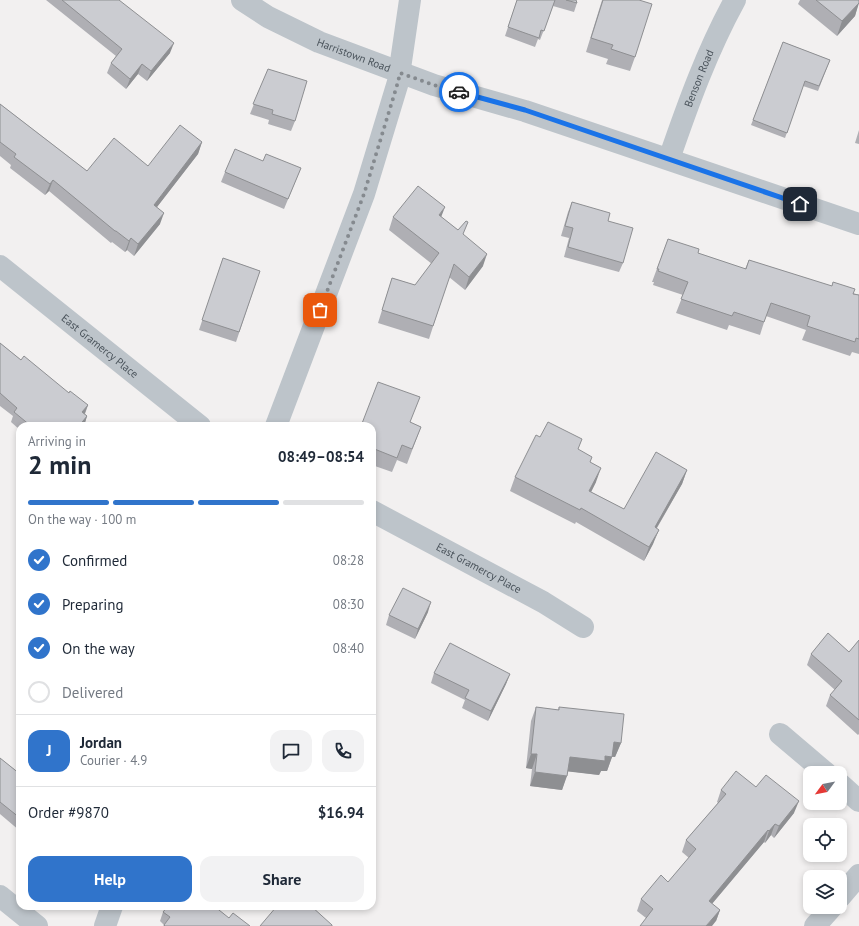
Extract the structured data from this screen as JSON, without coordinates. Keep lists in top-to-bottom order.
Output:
{
  "streets": {
    "street": ["Harristown Road", "Benson Road", "East Gramercy Place"]
  },
  "crossings": [
    ["Harristown Road", "Benson Road"]
  ],
  "north": "bottom left",
  "page": {
    "heading": ["2 min", "Arriving in", "08:49–08:54"],
    "panel": [
      "Jordan",
      "Courier · 4.9",
      "Order #9870",
      "$16.94"
    ],
    "bar": "On the way · 100 m",
    "list": [
      ["Confirmed", "08:28"],
      ["Preparing", "08:30"],
      ["On the way", "08:40"],
      "Delivered"
    ],
    "round": "J",
    "buttons": ["Help", "Share"]
  }
}
